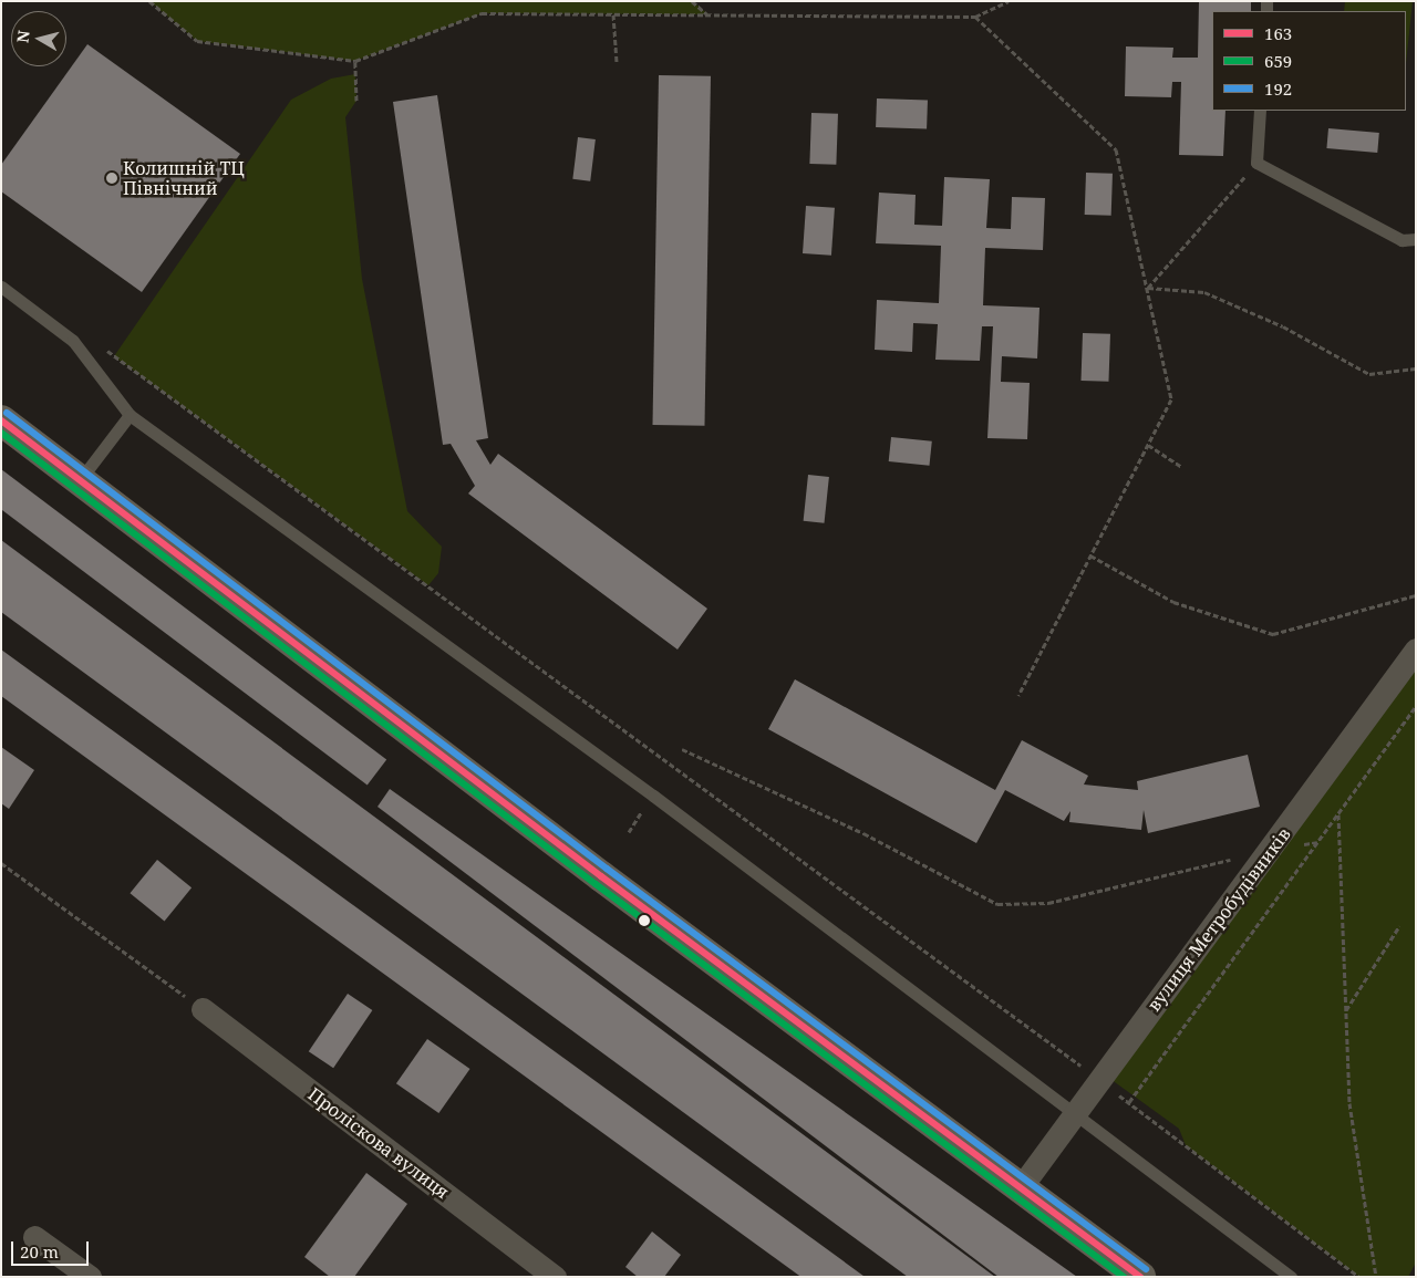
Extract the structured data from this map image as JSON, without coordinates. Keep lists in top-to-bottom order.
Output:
{
  "streets": {
    "street": ["вулиця Метробудівників", "Проліскова вулиця"]
  },
  "places": ["Колишній ТЦ Північний"],
  "lines": ["transit line 192", "transit line 163", "transit line 659"],
  "legend": ["163", "659", "192"],
  "scale_bar": "20 m",
  "north": "left"
}
